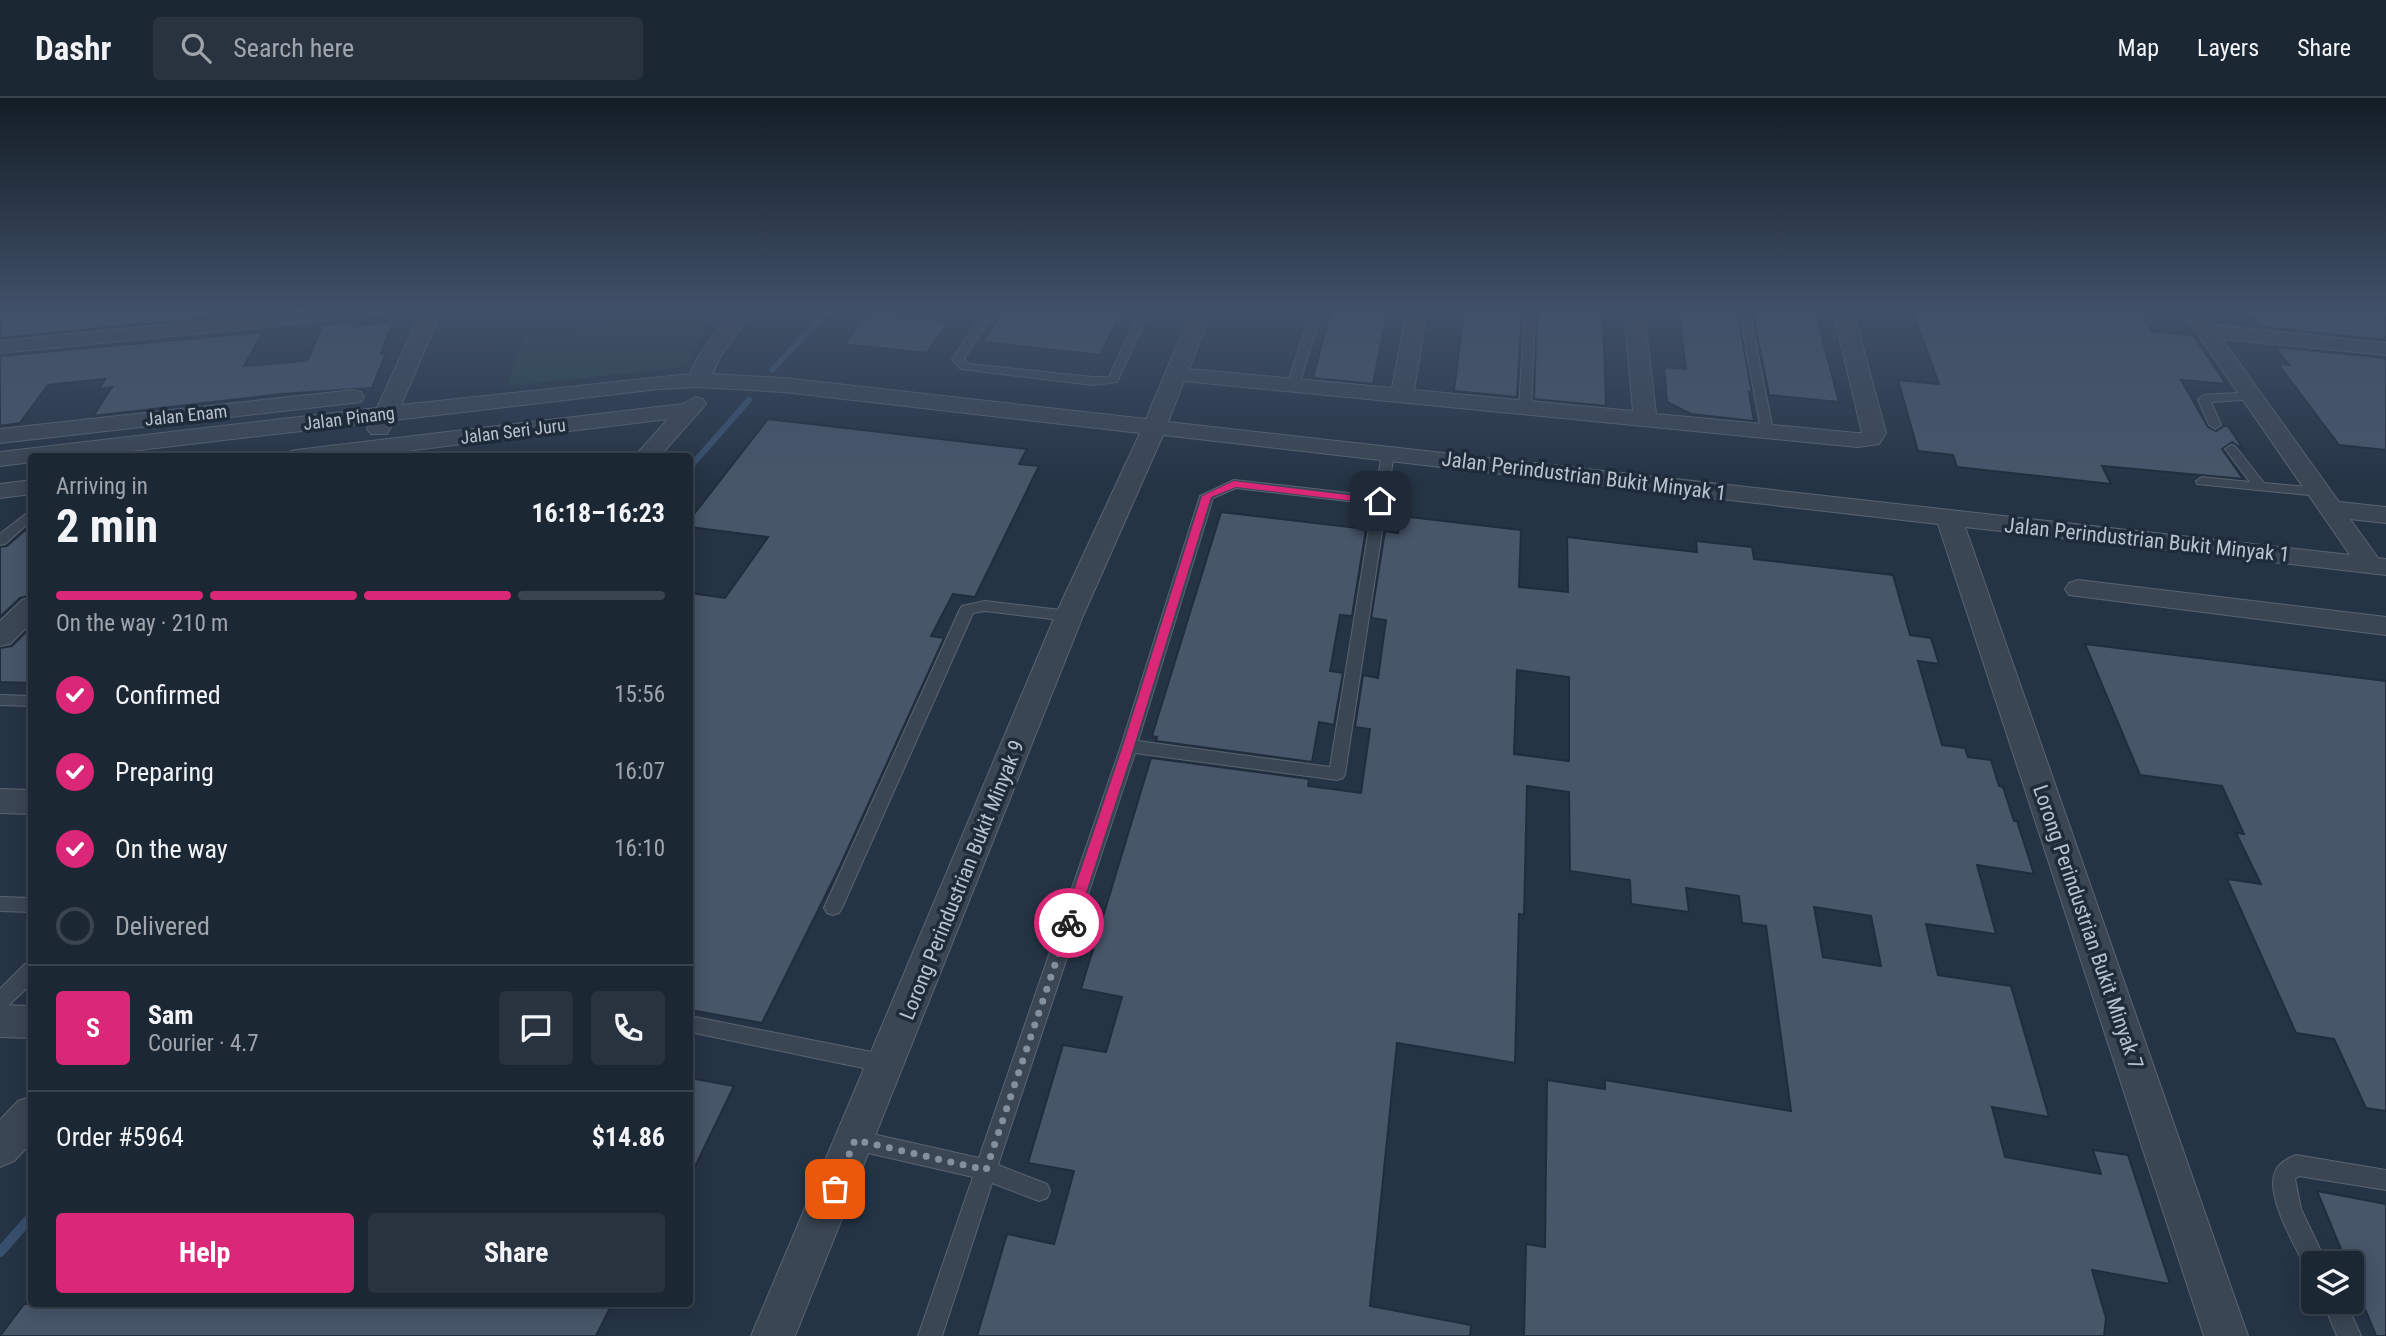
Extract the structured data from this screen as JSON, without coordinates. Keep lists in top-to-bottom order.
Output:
{
  "streets": {
    "street": [
      "Jalan Enam",
      "Jalan Pinang",
      "Jalan Seri Juru",
      "Jalan Perindustrian Bukit Minyak 1",
      "Lorong Perindustrian Bukit Minyak 9",
      "Lorong Perindustrian Bukit Minyak 7"
    ]
  },
  "crossings": [
    ["Jalan Pinang", "Jalan Perindustrian Bukit Minyak 1"],
    ["Jalan Perindustrian Bukit Minyak 1", "Lorong Perindustrian Bukit Minyak 9"],
    ["Jalan Perindustrian Bukit Minyak 1", "Lorong Perindustrian Bukit Minyak 7"]
  ],
  "page": {
    "header": "Dashr",
    "search": "Search here",
    "nav": ["Map", "Layers", "Share"],
    "heading": ["2 min", "Arriving in", "16:18–16:23"],
    "panel": [
      "Sam",
      "Courier · 4.7",
      "Order #5964",
      "$14.86"
    ],
    "bar": "On the way · 210 m",
    "list": [
      ["Confirmed", "15:56"],
      ["Preparing", "16:07"],
      ["On the way", "16:10"],
      "Delivered"
    ],
    "round": "S",
    "buttons": ["Help", "Share"]
  }
}
